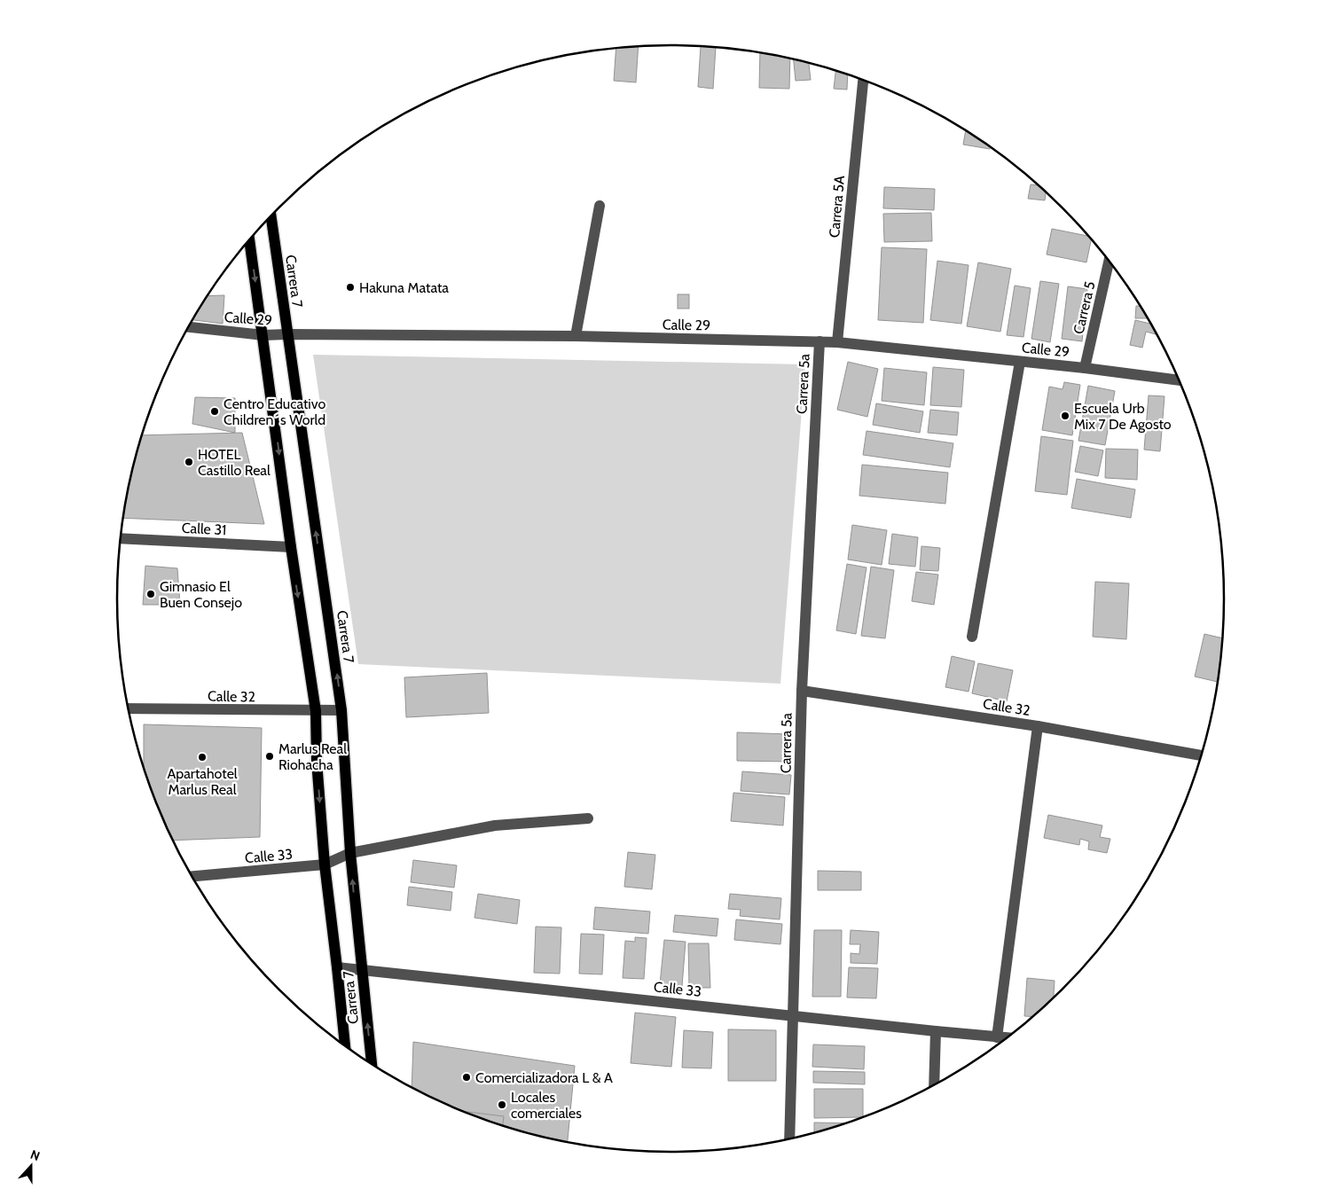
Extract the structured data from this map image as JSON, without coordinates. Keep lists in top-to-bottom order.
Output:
{
  "streets": {
    "main road": ["Carrera 7"],
    "street": [
      "Carrera 5A",
      "Carrera 5",
      "Calle 29",
      "Carrera 5a",
      "Calle 31",
      "Calle 32",
      "Calle 33"
    ]
  },
  "crossings": [
    ["Carrera 5A", "Calle 29"],
    ["Carrera 7", "Calle 29"],
    ["Carrera 7", "Calle 31"],
    ["Carrera 7", "Calle 32"],
    ["Carrera 7", "Calle 33"],
    ["Carrera 5", "Calle 29"],
    ["Calle 29", "Carrera 5a"],
    ["Carrera 5a", "Calle 32"],
    ["Carrera 5a", "Calle 33"]
  ],
  "places": [
    "Hakuna Matata",
    "Centro Educativo Children´s World",
    "Escuela Urb Mix 7 De Agosto",
    "HOTEL Castillo Real",
    "Gimnasio El Buen Consejo",
    "Marlus Real Riohacha",
    "Apartahotel Marlus Real",
    "Comercializadora L & A",
    "Locales comerciales"
  ],
  "north": "top"
}
